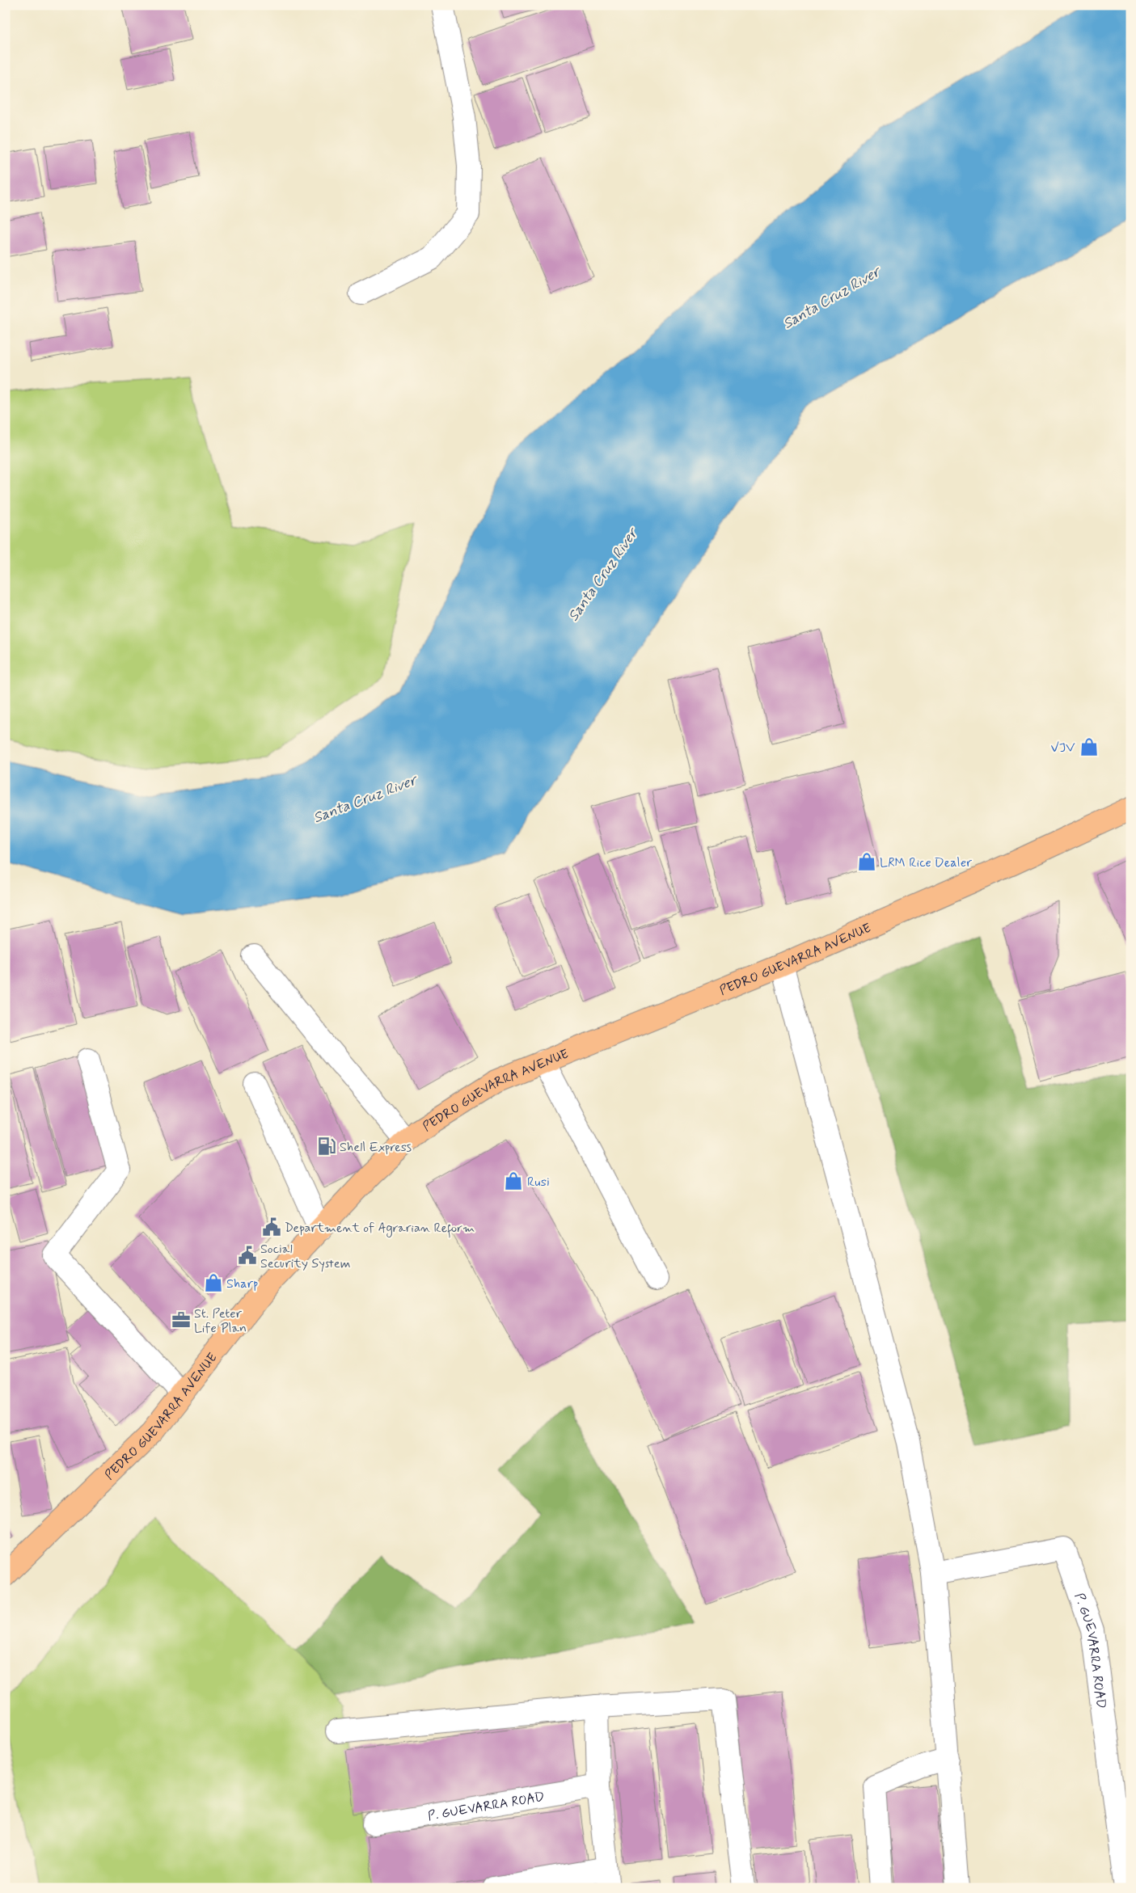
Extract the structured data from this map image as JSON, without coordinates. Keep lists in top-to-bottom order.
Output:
{
  "streets": {
    "main road": ["PEDRO GUEVARRA AVENUE"],
    "street": ["P. GUEVARRA ROAD"]
  },
  "water": ["Santa Cruz River"],
  "places": {
    "shop": [
      "VJV",
      "LRM Rice Dealer",
      "Rusi",
      "Sharp"
    ],
    "fuel station": ["Shell Express"],
    "public building": ["Department of Agrarian Reform", "Social Security System"],
    "office": ["St. Peter Life Plan"]
  }
}
